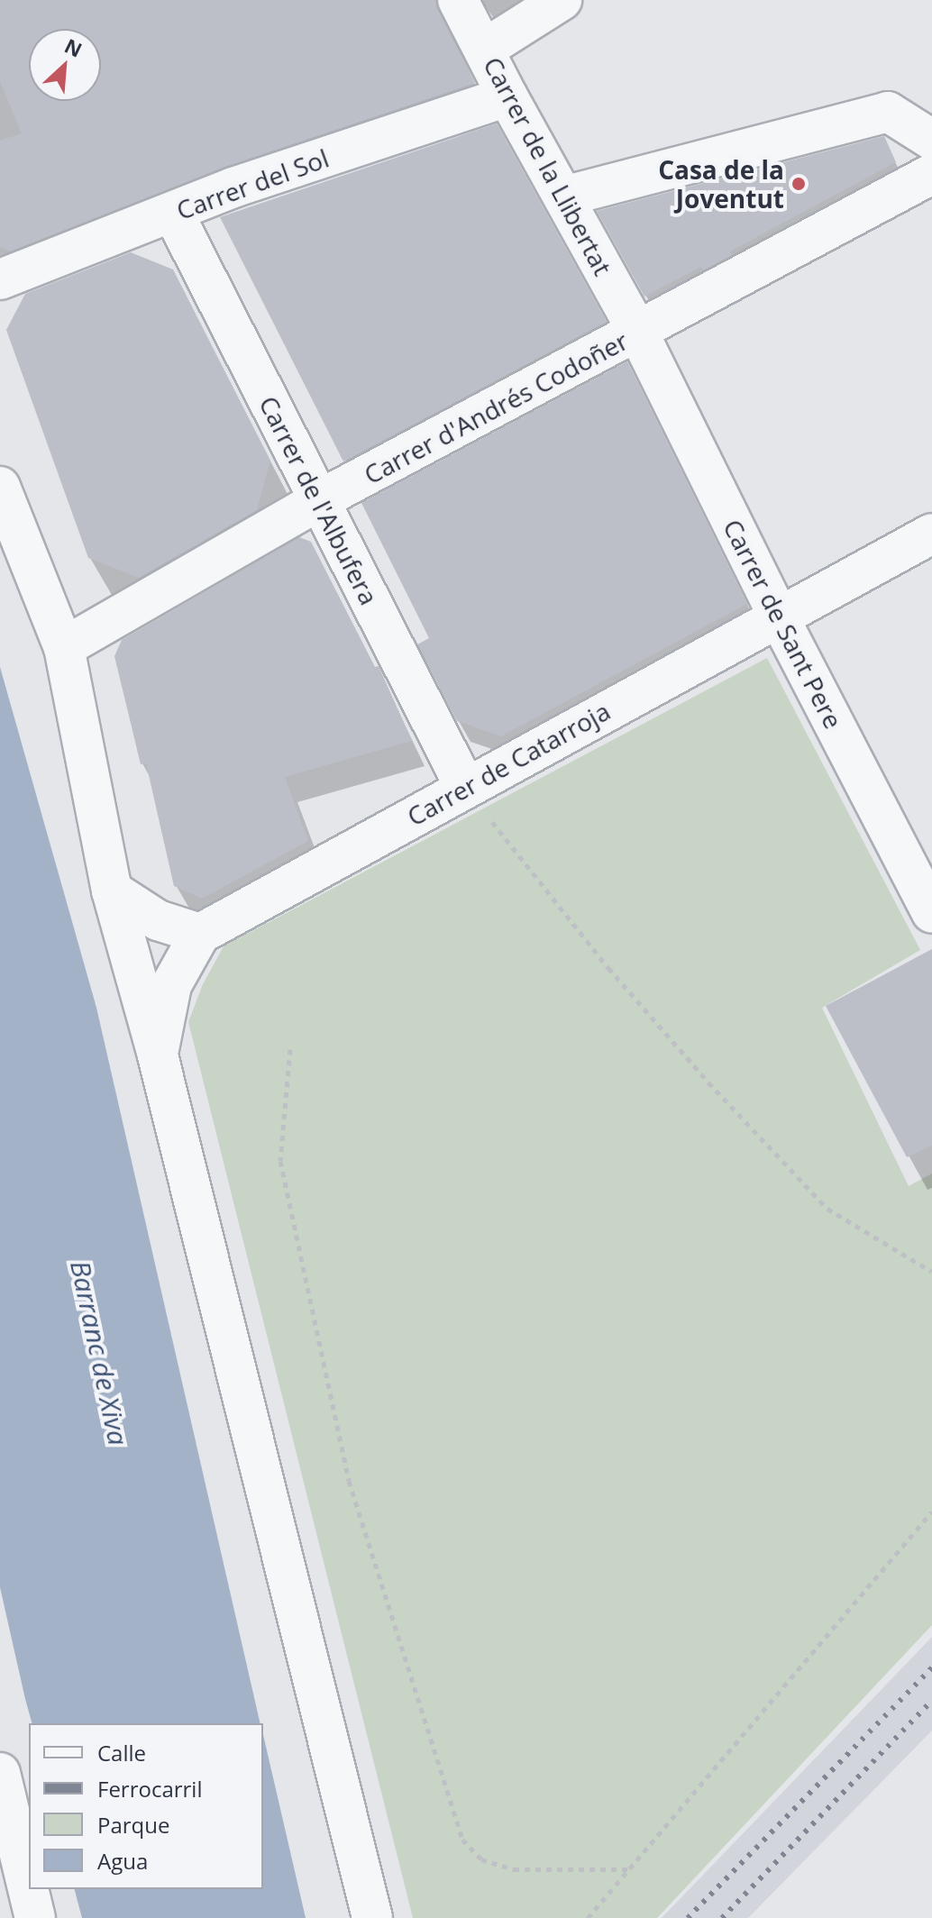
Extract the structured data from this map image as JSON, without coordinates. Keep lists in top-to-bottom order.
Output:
{
  "streets": {
    "street": [
      "Carrer de la Llibertat",
      "Carrer del Sol",
      "Carrer d'Andrés Codoñer",
      "Carrer de l'Albufera",
      "Carrer de Sant Pere",
      "Carrer de Catarroja"
    ]
  },
  "crossings": [
    ["Carrer de la Llibertat", "Carrer del Sol"],
    ["Carrer de la Llibertat", "Carrer d'Andrés Codoñer"],
    ["Carrer de la Llibertat", "Carrer de Sant Pere"],
    ["Carrer del Sol", "Carrer de l'Albufera"],
    ["Carrer d'Andrés Codoñer", "Carrer de l'Albufera"],
    ["Carrer d'Andrés Codoñer", "Carrer de Sant Pere"],
    ["Carrer de l'Albufera", "Carrer de Catarroja"],
    ["Carrer de Sant Pere", "Carrer de Catarroja"]
  ],
  "water": ["Barranc de Xiva"],
  "places": ["Casa de la Joventut"],
  "legend": [
    "Calle",
    "Ferrocarril",
    "Parque",
    "Agua"
  ],
  "north": "top right"
}
